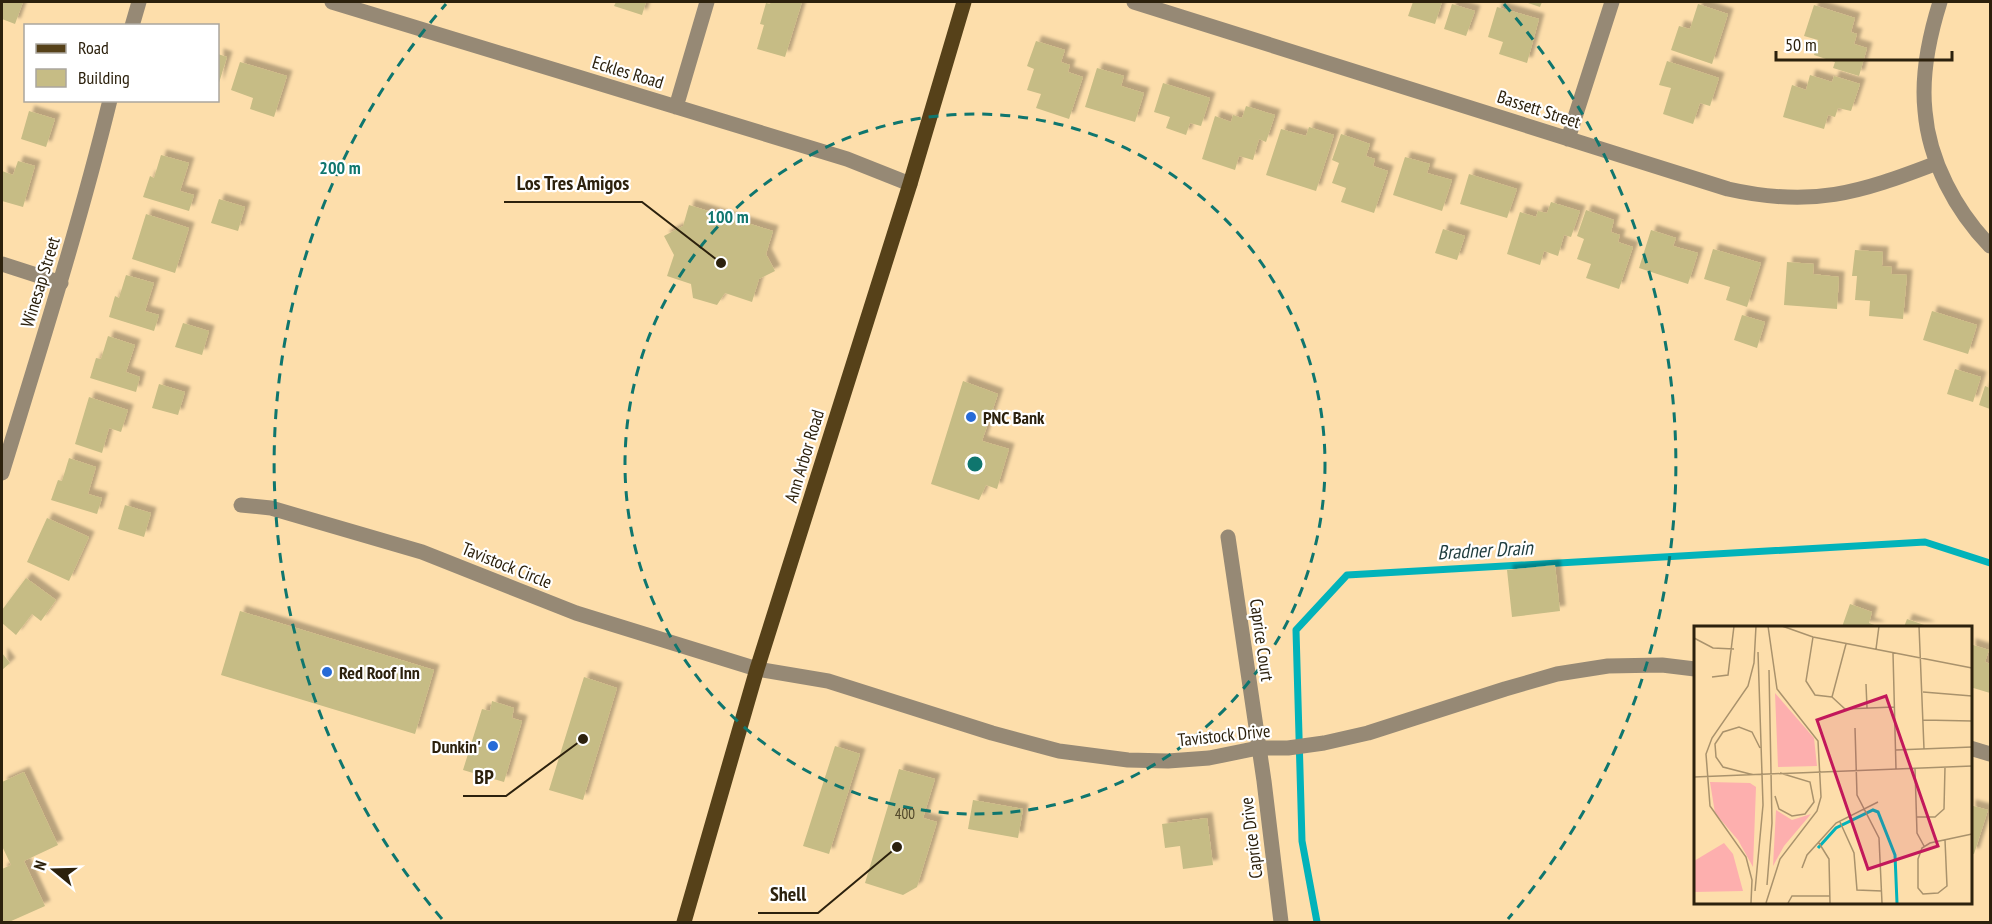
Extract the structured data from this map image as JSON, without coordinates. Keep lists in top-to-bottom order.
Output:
{
  "streets": {
    "main road": ["Ann Arbor Road"],
    "street": [
      "Eckles Road",
      "Bassett Street",
      "Winesap Street",
      "Tavistock Circle",
      "Caprice Court",
      "Tavistock Drive",
      "Caprice Drive"
    ]
  },
  "crossings": [
    ["Eckles Road", "Ann Arbor Road"],
    ["Ann Arbor Road", "Tavistock Circle"],
    ["Ann Arbor Road", "Tavistock Drive"],
    ["Tavistock Circle", "Tavistock Drive"],
    ["Caprice Court", "Tavistock Drive"],
    ["Caprice Court", "Caprice Drive"],
    ["Tavistock Drive", "Caprice Drive"]
  ],
  "water": ["Bradner Drain"],
  "places": [
    "Los Tres Amigos",
    "PNC Bank",
    "Red Roof Inn",
    "BP",
    "Dunkin'",
    "Shell"
  ],
  "house_numbers": ["400"],
  "legend": ["Road", "Building"],
  "scale_bar": "50 m",
  "north": "left",
  "rings": ["200 m", "100 m"]
}
